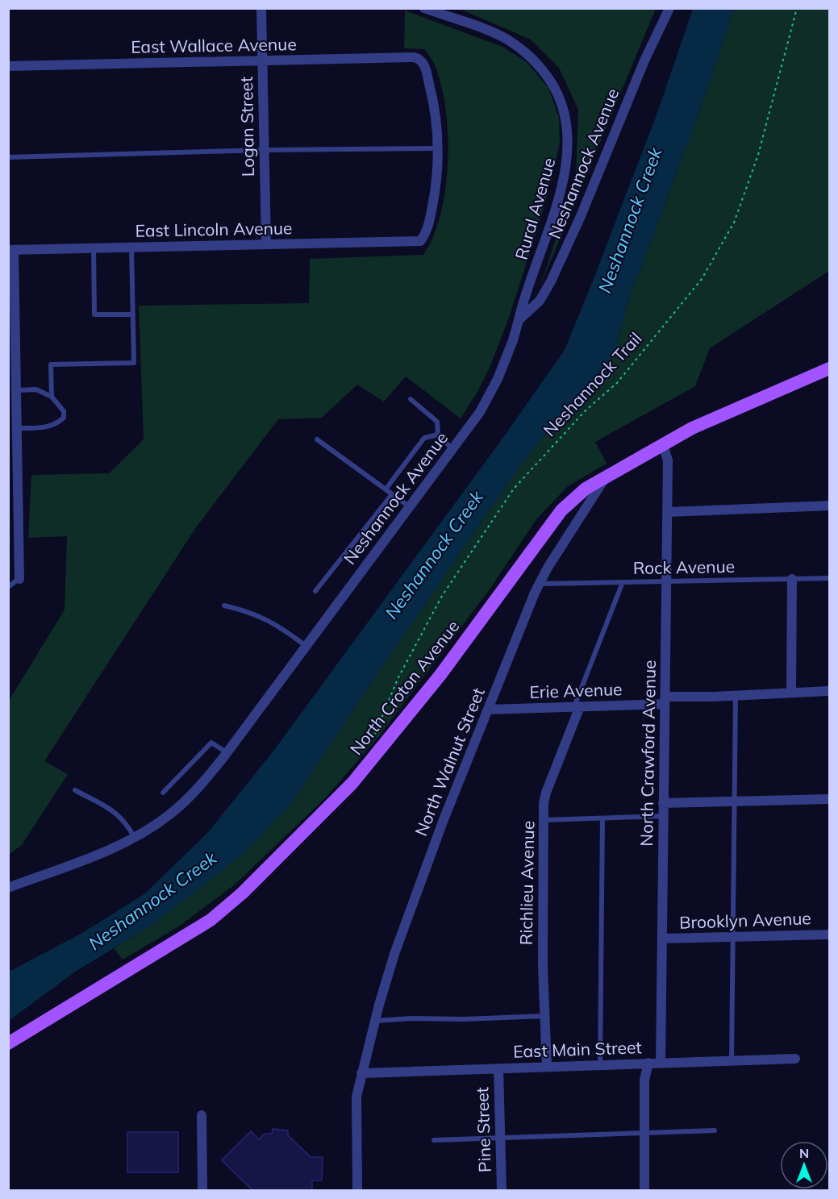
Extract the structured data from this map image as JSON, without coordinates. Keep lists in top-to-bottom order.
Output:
{
  "streets": {
    "main road": ["North Croton Avenue"],
    "street": [
      "East Wallace Avenue",
      "Logan Street",
      "Neshannock Avenue",
      "Rural Avenue",
      "East Lincoln Avenue",
      "Erie Avenue",
      "North Crawford Avenue",
      "North Walnut Street",
      "Richlieu Avenue",
      "Brooklyn Avenue",
      "East Main Street",
      "Pine Street"
    ],
    "lane": ["Rock Avenue"],
    "path": ["Neshannock Trail"]
  },
  "crossings": [
    ["East Wallace Avenue", "Logan Street"],
    ["East Wallace Avenue", "East Lincoln Avenue"],
    ["Logan Street", "East Lincoln Avenue"],
    ["Neshannock Avenue", "Rural Avenue"],
    ["Rock Avenue", "North Crawford Avenue"],
    ["Rock Avenue", "North Walnut Street"],
    ["Rock Avenue", "Richlieu Avenue"],
    ["North Croton Avenue", "North Crawford Avenue"],
    ["North Croton Avenue", "North Walnut Street"],
    ["Erie Avenue", "North Crawford Avenue"],
    ["Erie Avenue", "North Walnut Street"],
    ["Erie Avenue", "Richlieu Avenue"],
    ["North Crawford Avenue", "Brooklyn Avenue"],
    ["North Crawford Avenue", "East Main Street"],
    ["North Walnut Street", "East Main Street"],
    ["Richlieu Avenue", "East Main Street"],
    ["East Main Street", "Pine Street"]
  ],
  "water": ["Neshannock Creek"],
  "north": "top"
}
